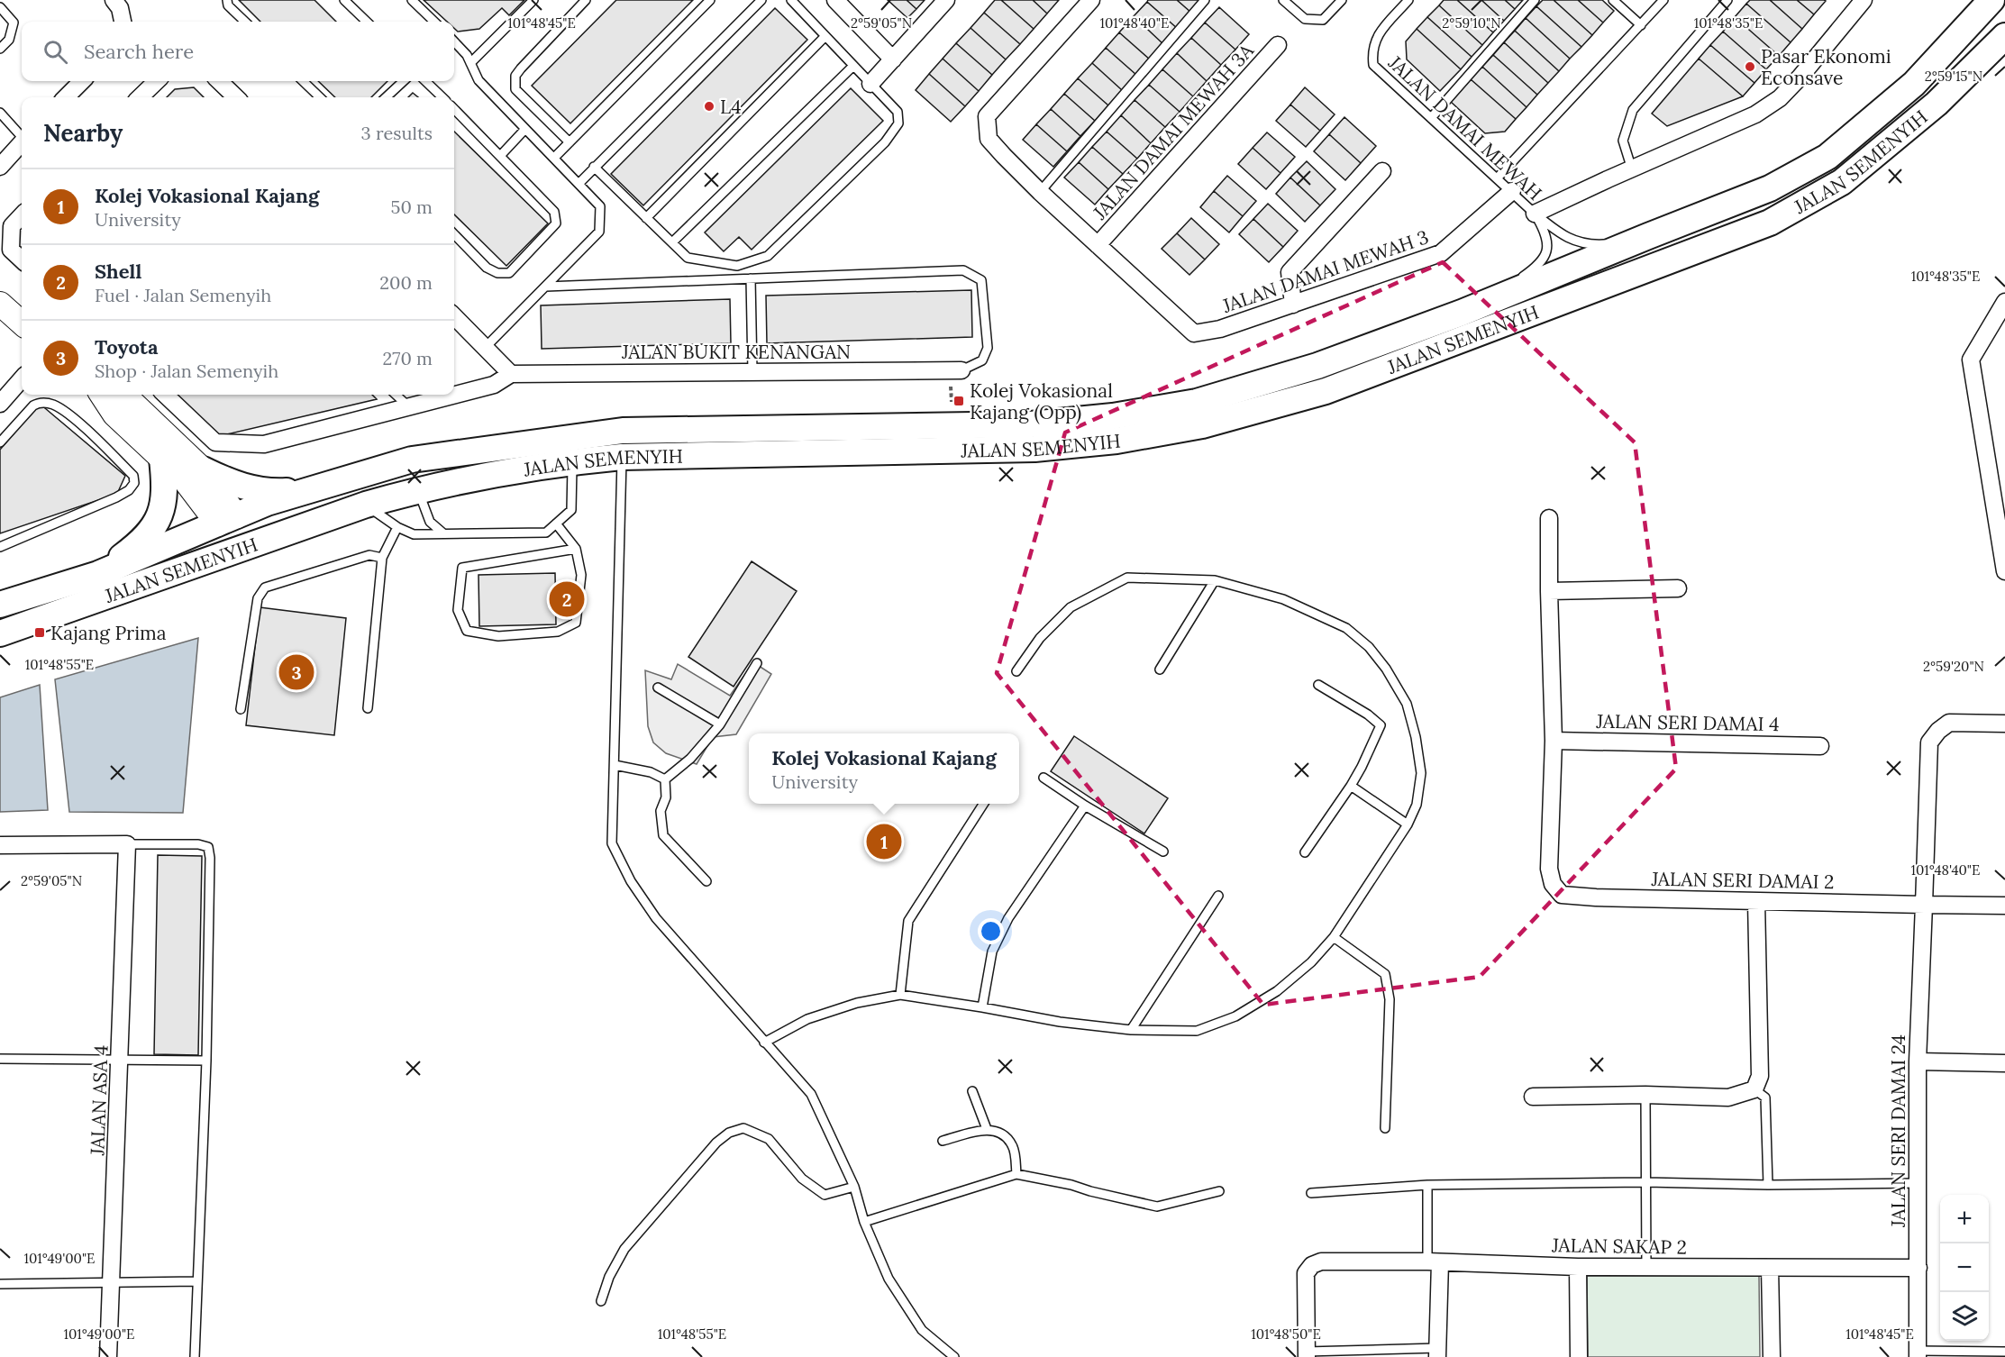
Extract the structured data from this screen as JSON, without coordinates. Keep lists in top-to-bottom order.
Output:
{
  "streets": {
    "main road": ["JALAN SEMENYIH"],
    "street": [
      "JALAN DAMAI MEWAH 3A",
      "JALAN DAMAI MEWAH 3",
      "JALAN BUKIT KENANGAN",
      "JALAN SERI DAMAI 4",
      "JALAN SERI DAMAI 2",
      "JALAN ASA 4",
      "JALAN SERI DAMAI 24",
      "JALAN SAKAP 2"
    ],
    "lane": ["JALAN DAMAI MEWAH"]
  },
  "crossings": [
    ["JALAN DAMAI MEWAH", "JALAN SEMENYIH"],
    ["JALAN DAMAI MEWAH", "JALAN DAMAI MEWAH 3"],
    ["JALAN DAMAI MEWAH 3A", "JALAN DAMAI MEWAH 3"],
    ["JALAN SERI DAMAI 4", "JALAN SERI DAMAI 2"],
    ["JALAN SERI DAMAI 2", "JALAN SERI DAMAI 24"],
    ["JALAN SERI DAMAI 24", "JALAN SAKAP 2"]
  ],
  "places": {
    "other": ["Pasar Ekonomi Econsave", "L4"],
    "transit": ["Kolej Vokasional Kajang (Opp)", "Kajang Prima"]
  },
  "page": {
    "search": "Search here",
    "heading": ["Nearby", "3 results"],
    "list": [
      {
        "mark": "1",
        "name": "Kolej Vokasional Kajang",
        "note": "University",
        "value": "50 m"
      },
      {
        "mark": "2",
        "name": "Shell",
        "note": "Fuel · Jalan Semenyih",
        "value": "200 m"
      },
      {
        "mark": "3",
        "name": "Toyota",
        "note": "Shop · Jalan Semenyih",
        "value": "270 m"
      }
    ],
    "pins": ["2", "3", "1"],
    "popup": ["Kolej Vokasional Kajang", "University"],
    "map_buttons": ["+", "−"]
  },
  "coordinates": [
    "101°48'45\"E",
    "2°59'05\"N",
    "101°48'40\"E",
    "2°59'10\"N",
    "101°48'35\"E",
    "2°59'15\"N",
    "101°48'55\"E",
    "2°59'20\"N",
    "101°49'00\"E",
    "101°48'50\"E"
  ]
}
